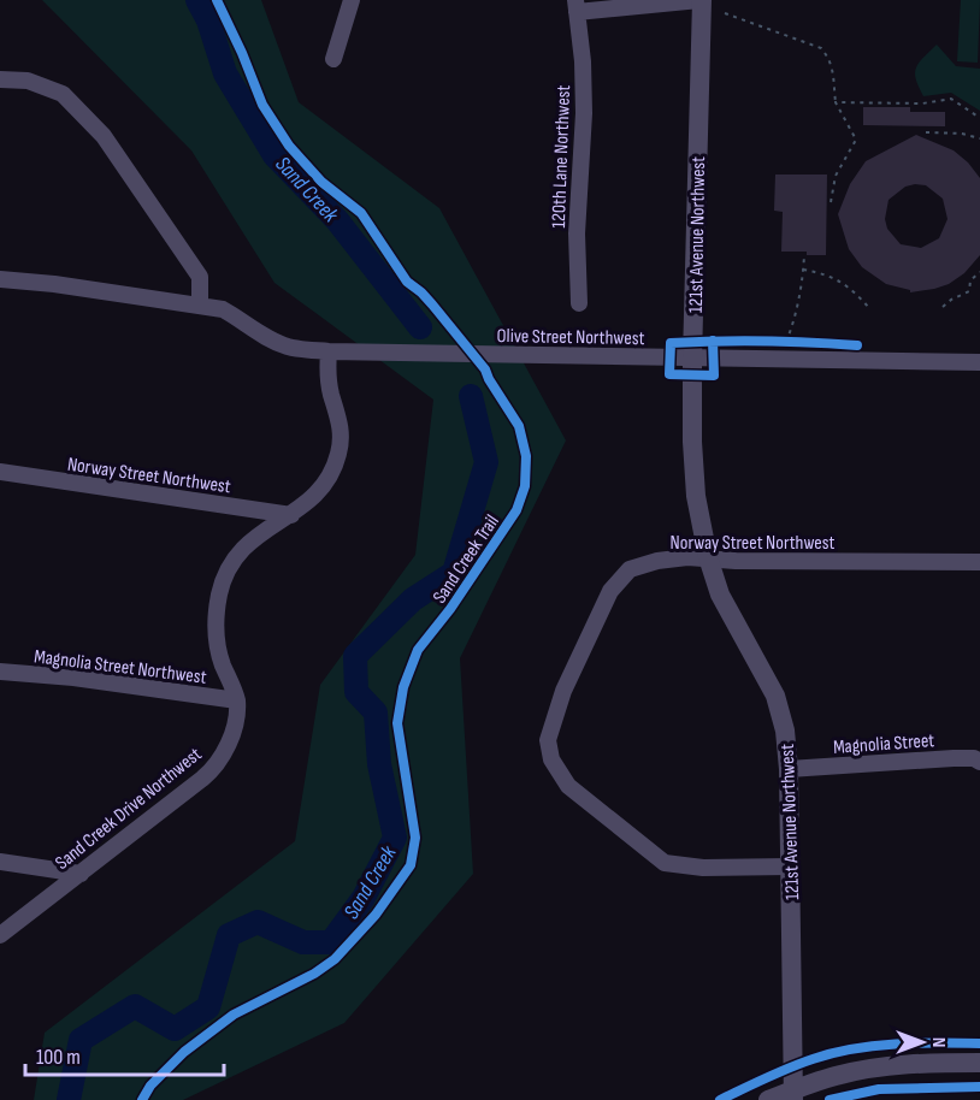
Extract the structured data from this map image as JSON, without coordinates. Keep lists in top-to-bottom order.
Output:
{
  "streets": {
    "street": [
      "120th Lane Northwest",
      "121st Avenue Northwest",
      "Olive Street Northwest",
      "Norway Street Northwest",
      "Magnolia Street Northwest",
      "Magnolia Street",
      "Sand Creek Drive Northwest"
    ],
    "cycle path": ["Sand Creek Trail"]
  },
  "crossings": [
    ["120th Lane Northwest", "121st Avenue Northwest"],
    ["121st Avenue Northwest", "Olive Street Northwest"],
    ["121st Avenue Northwest", "Norway Street Northwest"],
    ["121st Avenue Northwest", "Magnolia Street"],
    ["Magnolia Street Northwest", "Sand Creek Drive Northwest"]
  ],
  "water": ["Sand Creek"],
  "scale_bar": "100 m",
  "north": "right"
}
